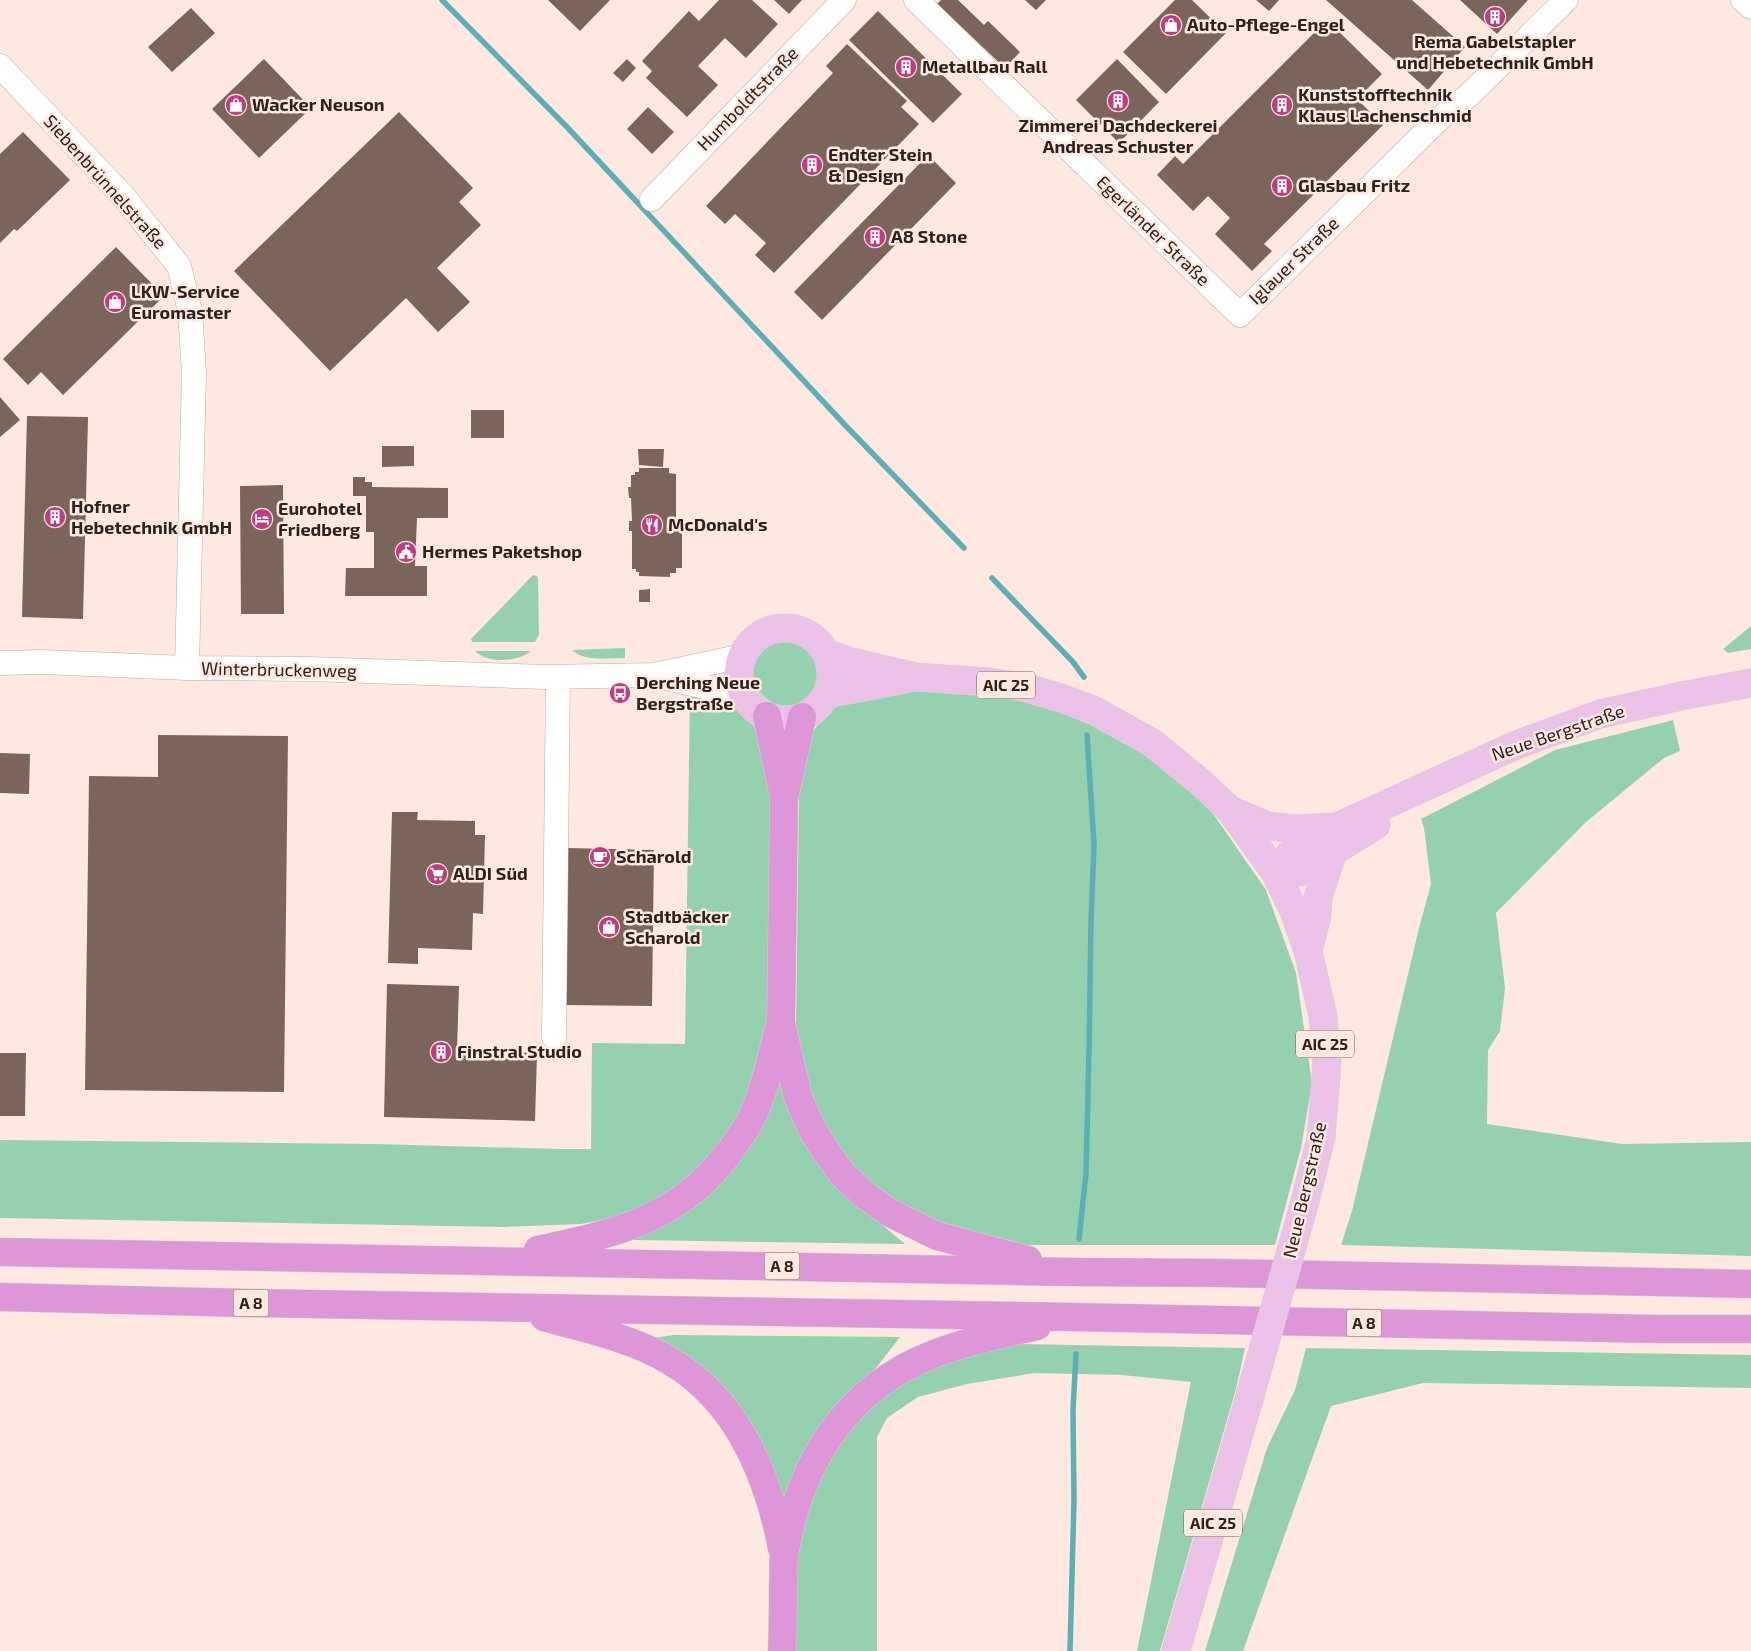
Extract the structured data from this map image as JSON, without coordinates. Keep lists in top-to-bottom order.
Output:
{
  "streets": {
    "highway": ["A 8"],
    "main road": ["AIC 25", "Neue Bergstraße"],
    "street": [
      "Humboldtstraße",
      "Siebenbrünnelstraße",
      "Egerländer Straße",
      "Iglauer Straße",
      "Winterbruckenweg"
    ]
  },
  "crossings": [
    ["Siebenbrünnelstraße", "Winterbruckenweg"],
    ["Egerländer Straße", "Iglauer Straße"],
    ["Winterbruckenweg", "AIC 25"],
    ["AIC 25", "Neue Bergstraße"]
  ],
  "places": {
    "building": [
      "Rema Gabelstapler und Hebetechnik GmbH",
      "Metallbau Rall",
      "Zimmerei Dachdeckerei Andreas Schuster",
      "Kunststofftechnik Klaus Lachenschmid",
      "Endter Stein & Design",
      "Glasbau Fritz",
      "A8 Stone",
      "Hofner Hebetechnik GmbH",
      "Finstral Studio"
    ],
    "shop": [
      "Auto-Pflege-Engel",
      "Wacker Neuson",
      "LKW-Service Euromaster",
      "Stadtbäcker Scharold"
    ],
    "hotel": ["Eurohotel Friedberg"],
    "restaurant": ["McDonald's"],
    "public building": ["Hermes Paketshop"],
    "bus stop": ["Derching Neue Bergstraße"],
    "cafe": ["Scharold"],
    "supermarket": ["ALDI Süd"]
  }
}
